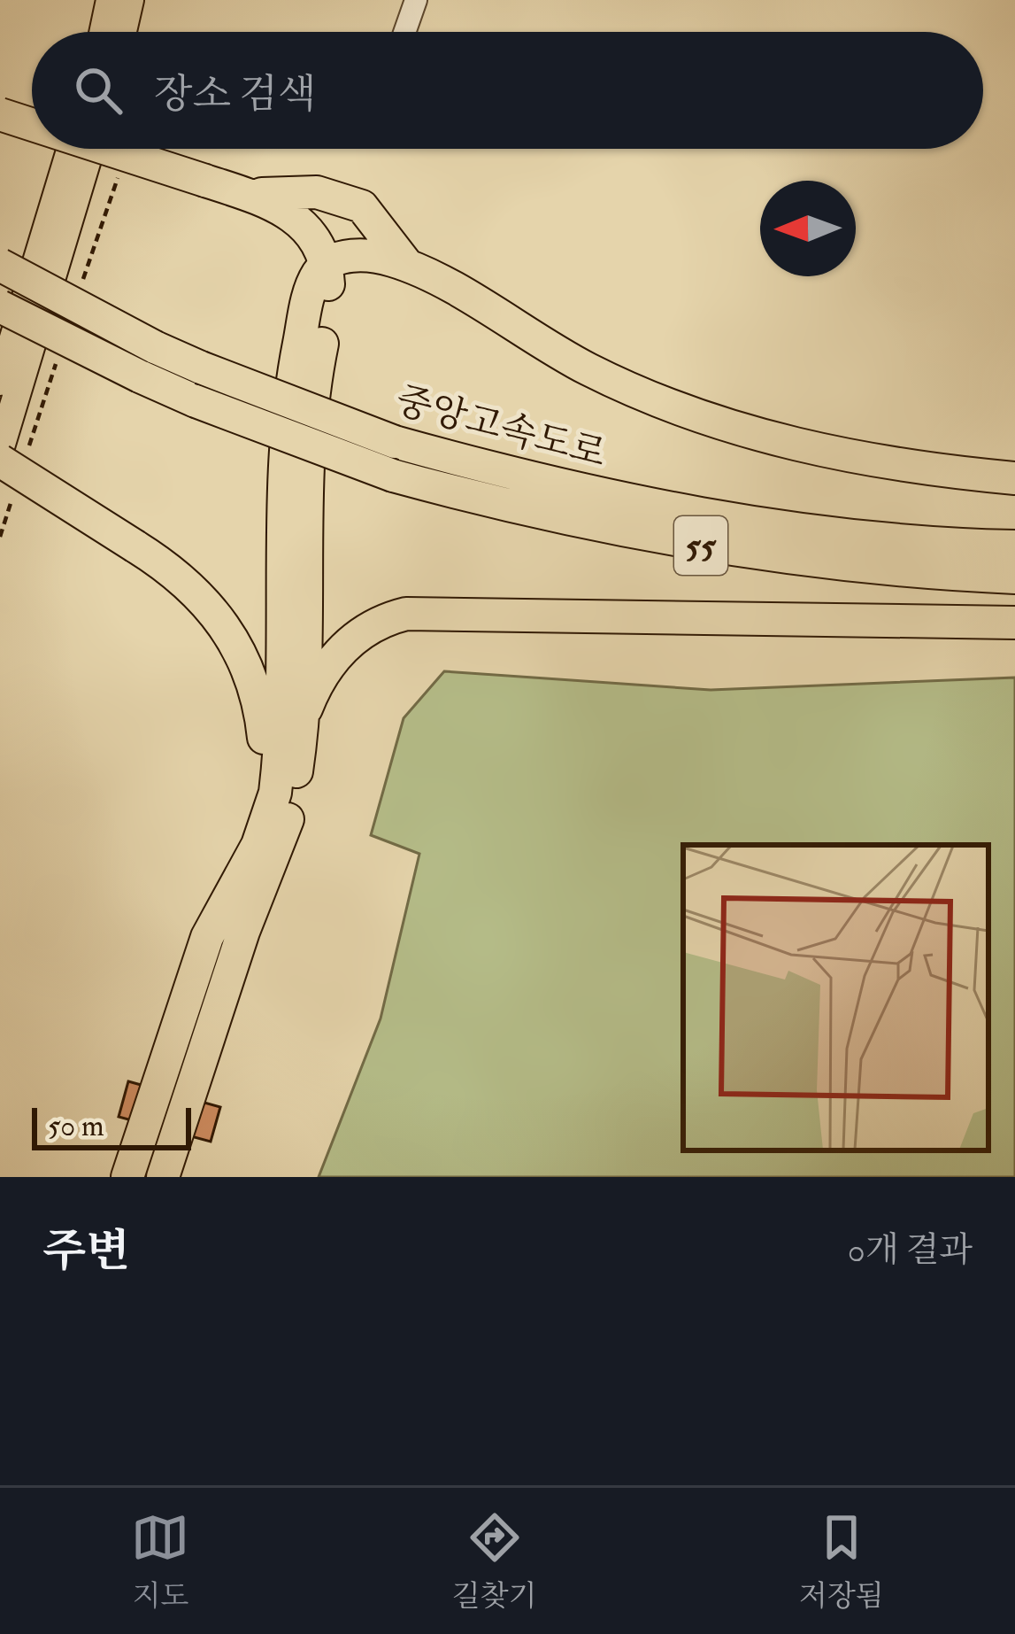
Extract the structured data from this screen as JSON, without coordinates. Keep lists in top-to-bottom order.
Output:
{
  "streets": {
    "highway": ["중앙고속도로", "55"]
  },
  "scale_bar": "50 m",
  "north": "left",
  "page": {
    "search": "장소 검색",
    "scale": "50 m",
    "heading": ["주변", "0개 결과"],
    "nav": ["지도", "길찾기", "저장됨"]
  }
}
